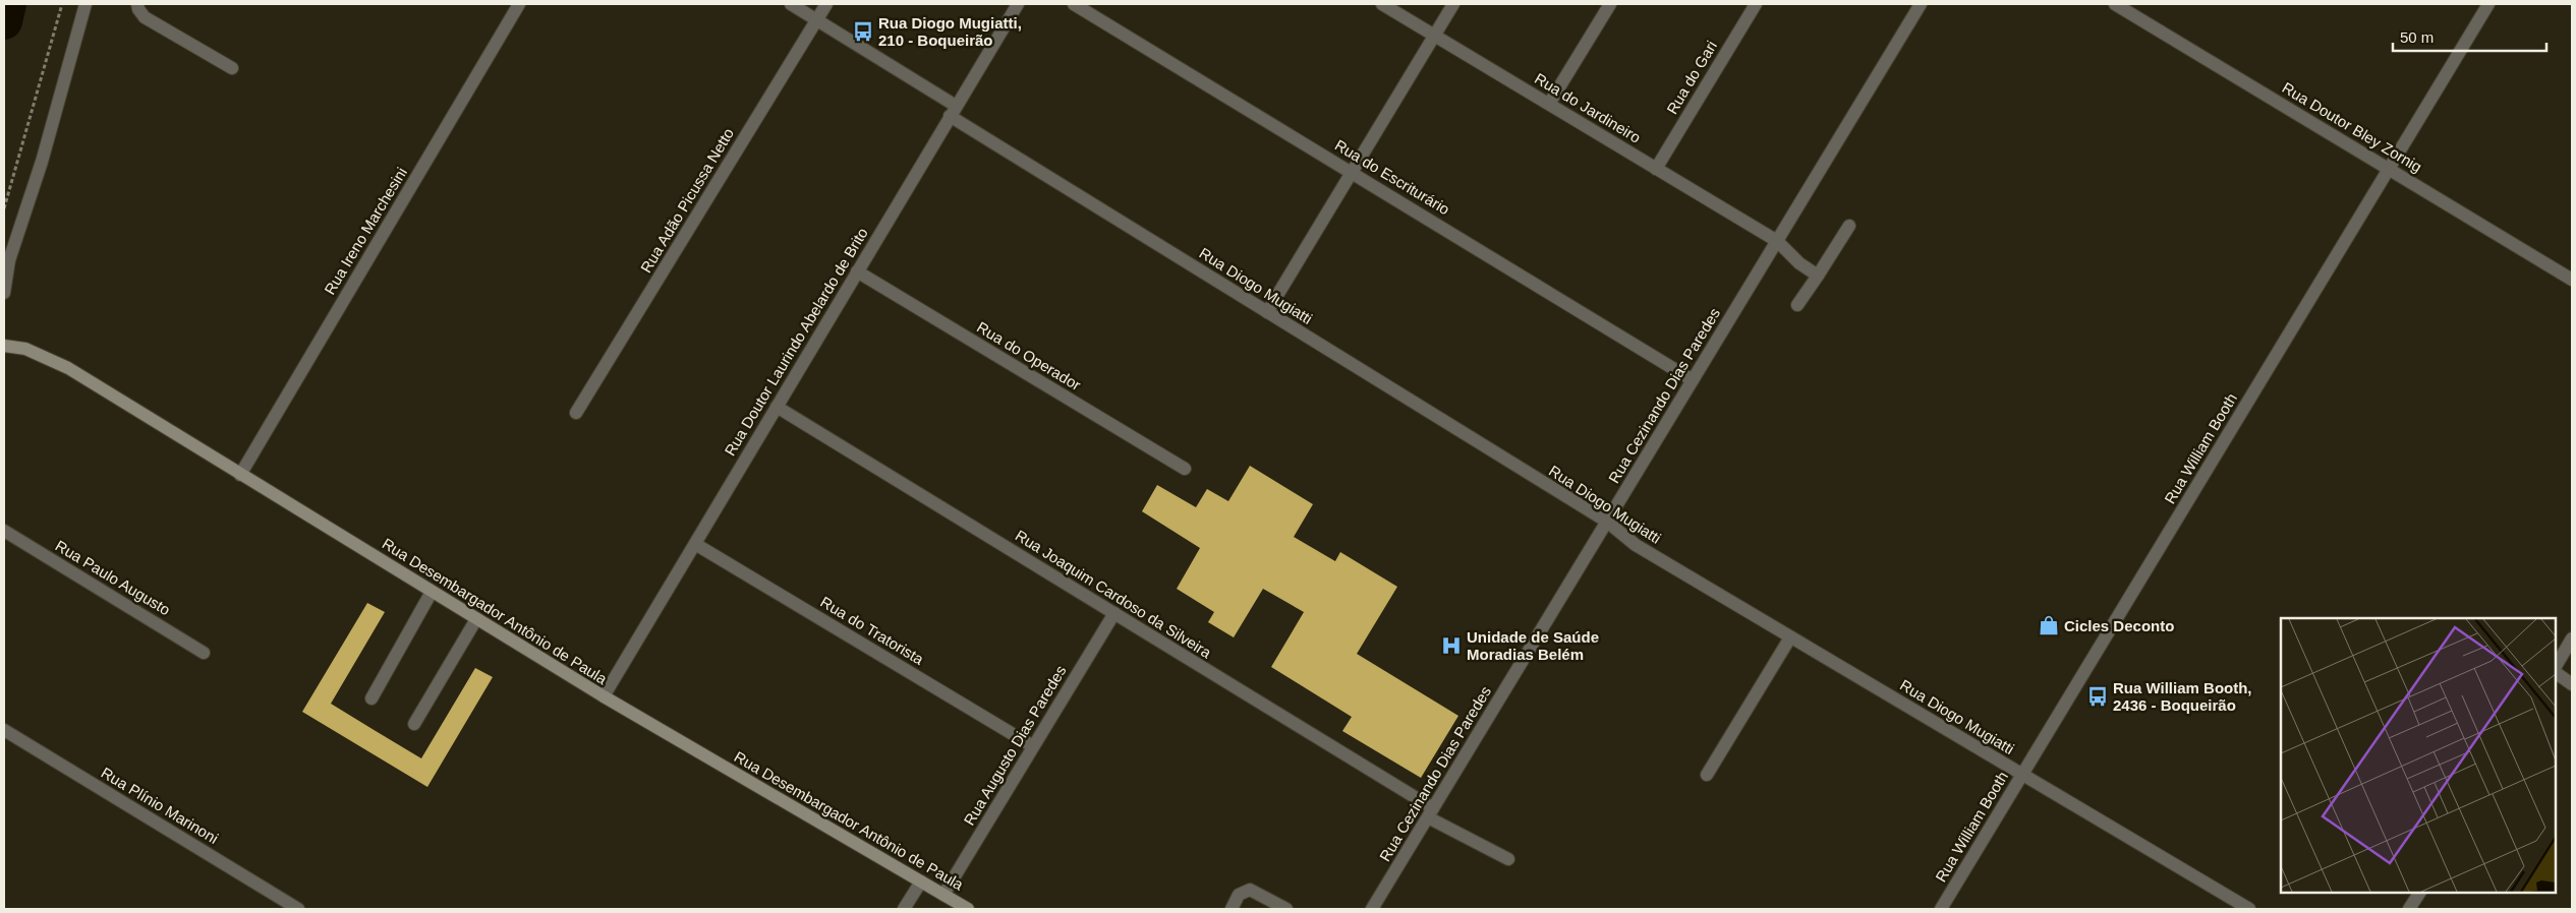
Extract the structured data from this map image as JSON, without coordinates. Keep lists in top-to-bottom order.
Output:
{
  "streets": {
    "main road": ["Rua Desembargador Antônio de Paula"],
    "street": [
      "Rua do Gari",
      "Rua do Jardineiro",
      "Rua Doutor Bley Zornig",
      "Rua do Escriturário",
      "Rua Adão Picussa Netto",
      "Rua Ireno Marchesini",
      "Rua Diogo Mugiatti",
      "Rua Doutor Laurindo Abelardo de Brito",
      "Rua do Operador",
      "Rua Cezinando Dias Paredes",
      "Rua William Booth",
      "Rua Paulo Augusto",
      "Rua Joaquim Cardoso da Silveira",
      "Rua do Tratorista",
      "Rua Augusto Dias Paredes",
      "Rua Plínio Marinoni"
    ]
  },
  "crossings": [
    ["Rua do Gari", "Rua do Jardineiro"],
    ["Rua do Jardineiro", "Rua Cezinando Dias Paredes"],
    ["Rua Doutor Bley Zornig", "Rua William Booth"],
    ["Rua do Escriturário", "Rua Cezinando Dias Paredes"],
    ["Rua Adão Picussa Netto", "Rua Diogo Mugiatti"],
    ["Rua Ireno Marchesini", "Rua Desembargador Antônio de Paula"],
    ["Rua Diogo Mugiatti", "Rua Doutor Laurindo Abelardo de Brito"],
    ["Rua Diogo Mugiatti", "Rua Cezinando Dias Paredes"],
    ["Rua Diogo Mugiatti", "Rua William Booth"],
    ["Rua Doutor Laurindo Abelardo de Brito", "Rua do Operador"],
    ["Rua Doutor Laurindo Abelardo de Brito", "Rua Joaquim Cardoso da Silveira"],
    ["Rua Doutor Laurindo Abelardo de Brito", "Rua Desembargador Antônio de Paula"],
    ["Rua Doutor Laurindo Abelardo de Brito", "Rua do Tratorista"],
    ["Rua Cezinando Dias Paredes", "Rua Joaquim Cardoso da Silveira"],
    ["Rua Joaquim Cardoso da Silveira", "Rua Augusto Dias Paredes"],
    ["Rua Desembargador Antônio de Paula", "Rua Augusto Dias Paredes"],
    ["Rua do Tratorista", "Rua Augusto Dias Paredes"]
  ],
  "places": {
    "bus stop": ["Rua Diogo Mugiatti, 210 - Boqueirão", "Rua William Booth, 2436 - Boqueirão"],
    "shop": ["Cicles Deconto"],
    "hospital": ["Unidade de Saúde Moradias Belém"]
  },
  "scale_bar": "50 m"
}
